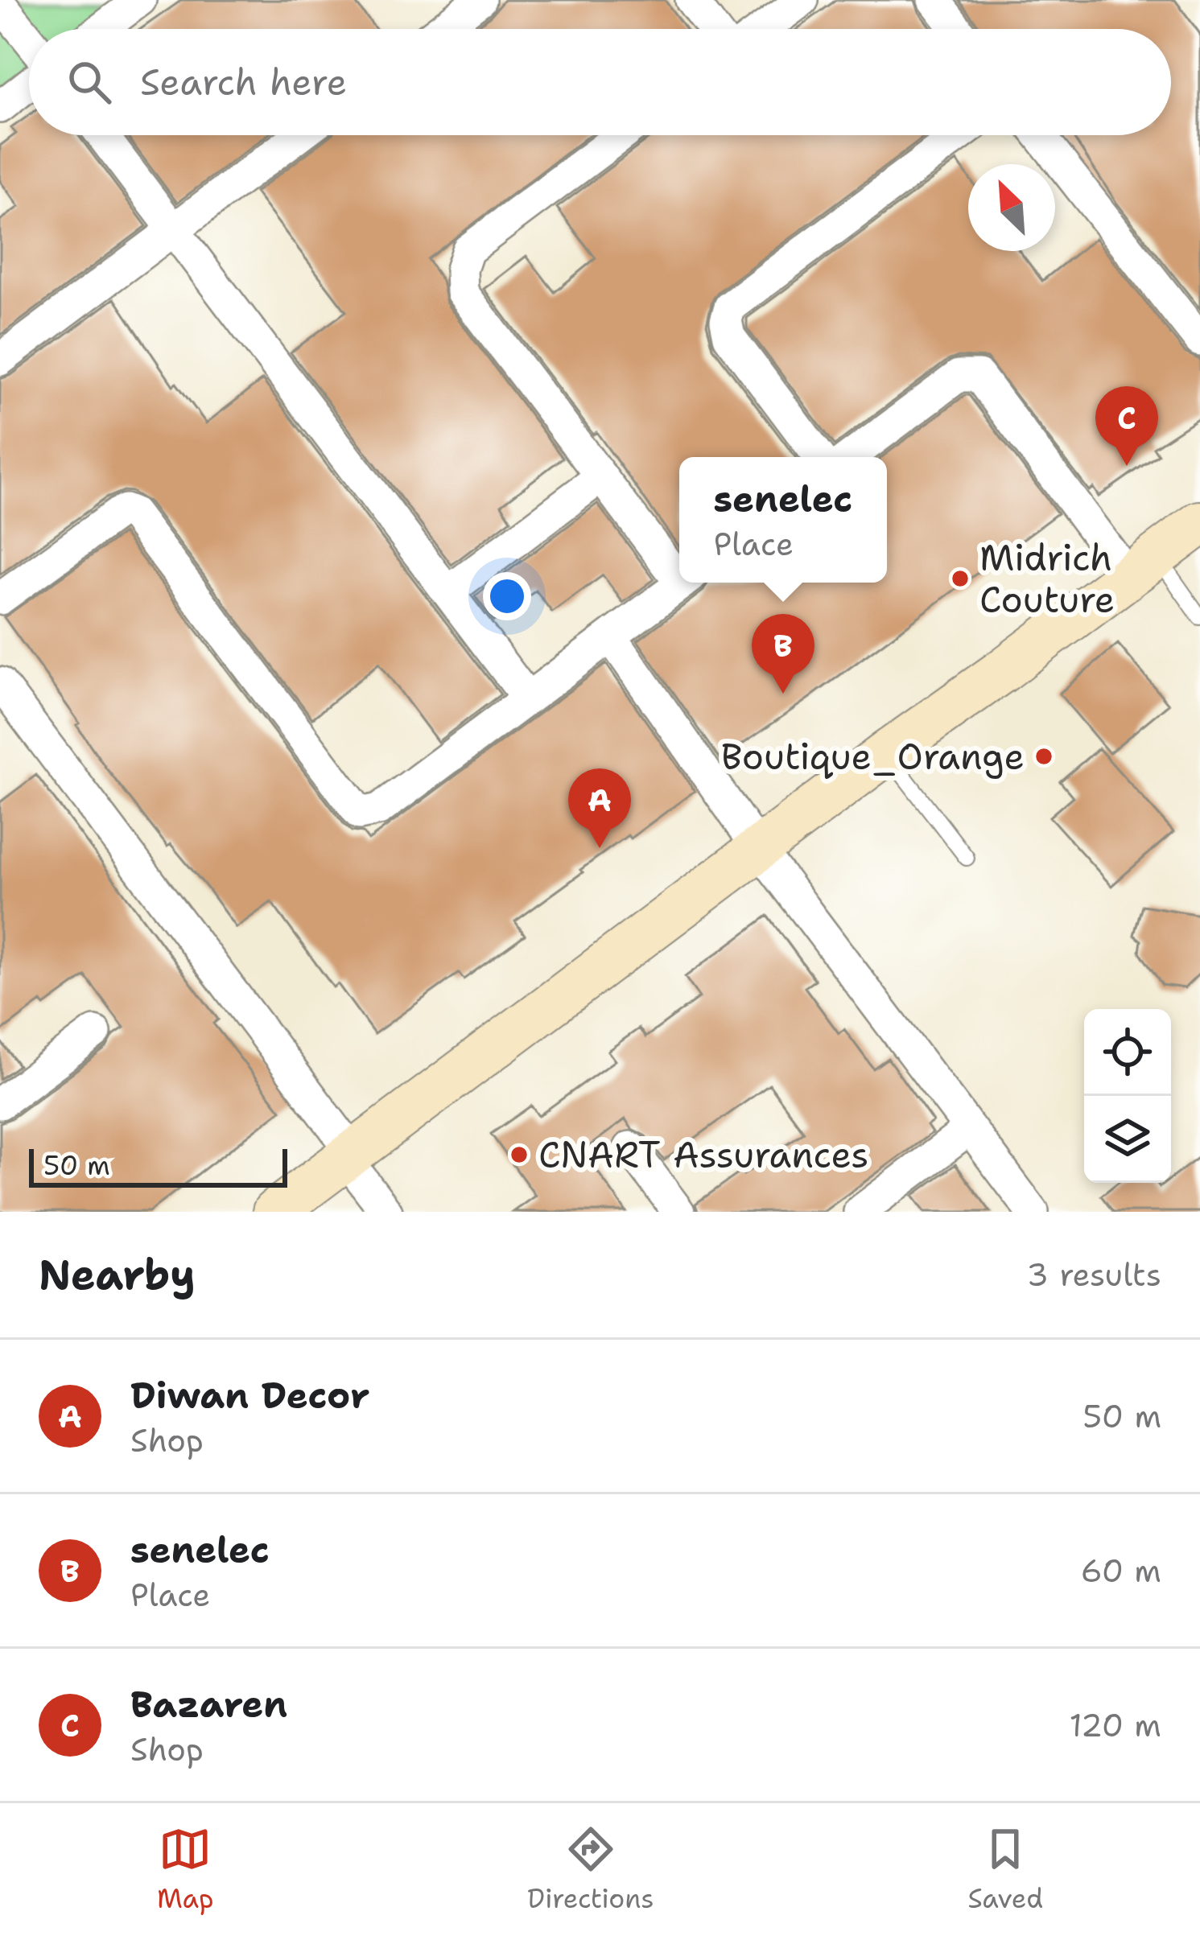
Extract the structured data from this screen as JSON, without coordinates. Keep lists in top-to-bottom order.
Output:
{
  "places": ["Midrich Couture", "Boutique_Orange", "CNART Assurances"],
  "scale_bar": "50 m",
  "north": "top left",
  "page": {
    "search": "Search here",
    "pins": ["C", "B", "A"],
    "popup": ["senelec", "Place"],
    "scale": "50 m",
    "heading": ["Nearby", "3 results"],
    "list": [
      {
        "mark": "A",
        "name": "Diwan Decor",
        "note": "Shop",
        "value": "50 m"
      },
      {
        "mark": "B",
        "name": "senelec",
        "note": "Place",
        "value": "60 m"
      },
      {
        "mark": "C",
        "name": "Bazaren",
        "note": "Shop",
        "value": "120 m"
      }
    ],
    "nav": ["Map", "Directions", "Saved"]
  }
}
